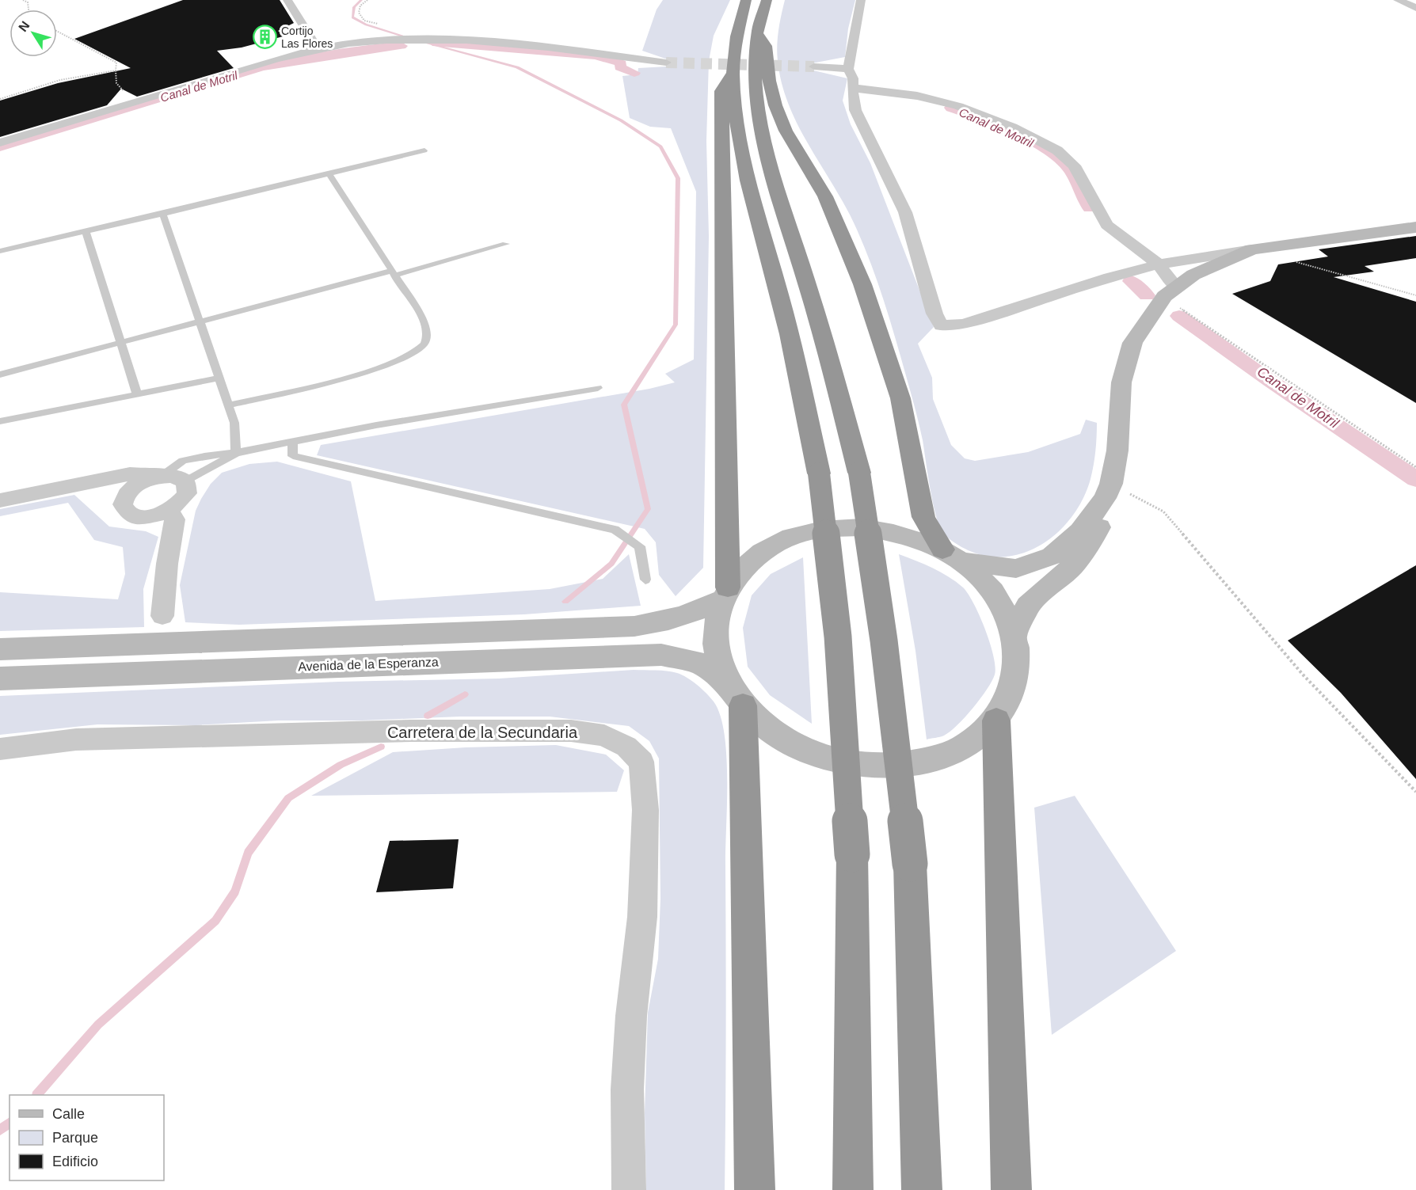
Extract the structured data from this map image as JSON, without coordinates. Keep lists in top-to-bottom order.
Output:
{
  "streets": {
    "main road": ["Avenida de la Esperanza"],
    "street": ["Carretera de la Secundaria"]
  },
  "water": ["Canal de Motril"],
  "places": {
    "building": ["Cortijo Las Flores"]
  },
  "legend": ["Calle", "Parque", "Edificio"],
  "north": "top left"
}
